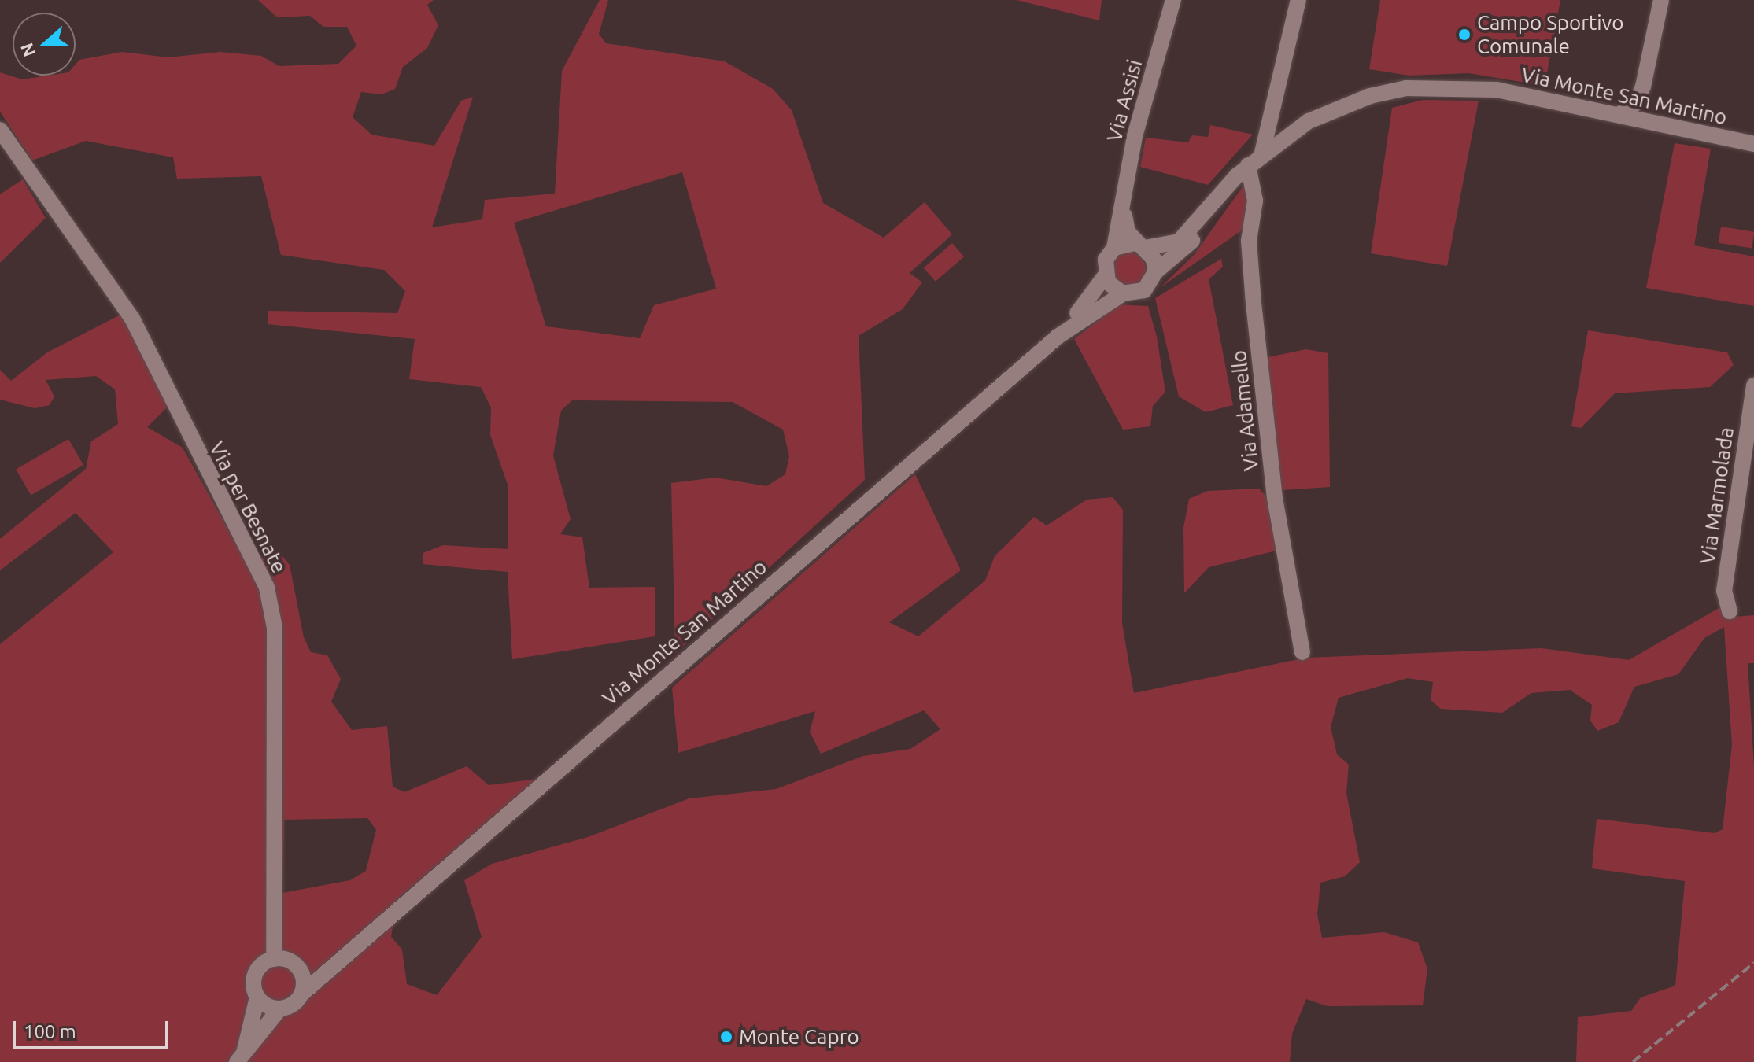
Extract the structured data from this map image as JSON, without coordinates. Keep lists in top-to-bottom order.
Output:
{
  "streets": {
    "street": [
      "Via Monte San Martino",
      "Via Assisi",
      "Via Adamello",
      "Via Marmolada",
      "Via per Besnate"
    ]
  },
  "crossings": [
    ["Via Monte San Martino", "Via Assisi"],
    ["Via Monte San Martino", "Via Adamello"],
    ["Via Monte San Martino", "Via per Besnate"]
  ],
  "places": ["Campo Sportivo Comunale", "Monte Capro"],
  "scale_bar": "100 m",
  "north": "left"
}
